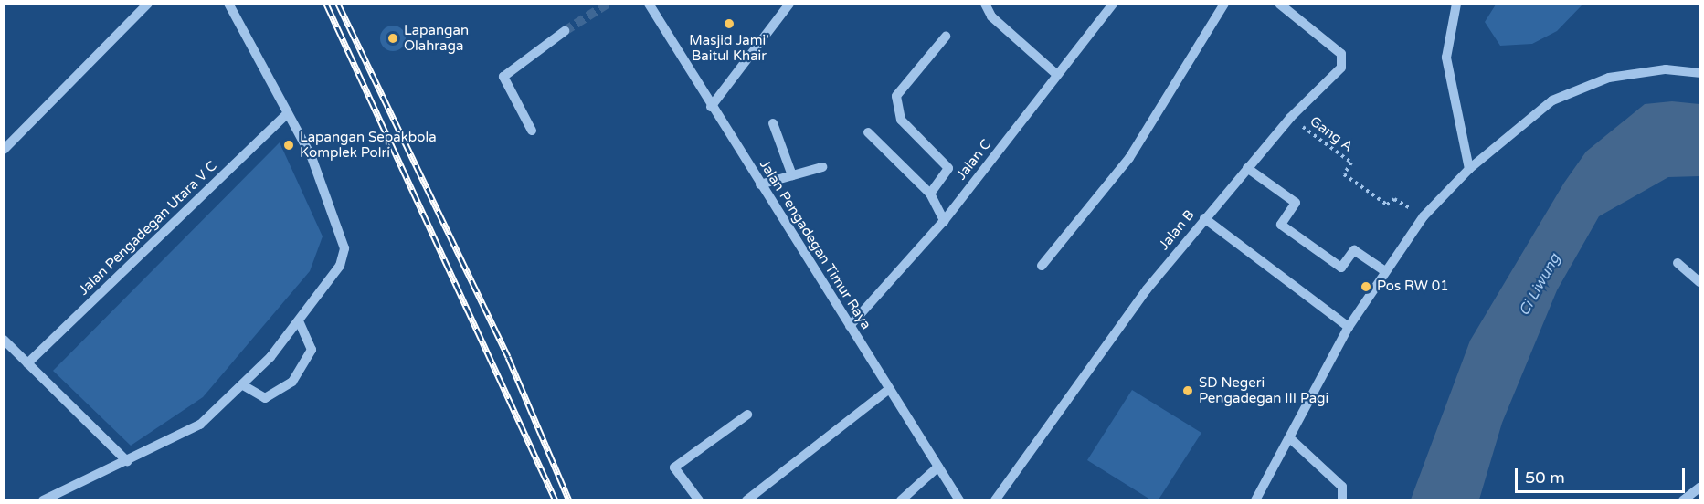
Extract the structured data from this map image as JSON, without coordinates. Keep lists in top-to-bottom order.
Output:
{
  "streets": {
    "street": [
      "Jalan C",
      "Jalan Pengadegan Utara V C",
      "Jalan B",
      "Jalan Pengadegan Timur Raya"
    ],
    "path": ["Gang A"]
  },
  "crossings": [
    ["Gang A", "Jalan B"],
    ["Jalan C", "Jalan Pengadegan Timur Raya"]
  ],
  "water": ["Ci Liwung"],
  "places": [
    "Masjid Jami' Baitul Khair",
    "Lapangan Olahraga",
    "Lapangan Sepakbola Komplek Polri",
    "Pos RW 01",
    "SD Negeri Pengadegan III Pagi"
  ],
  "scale_bar": "50 m"
}
